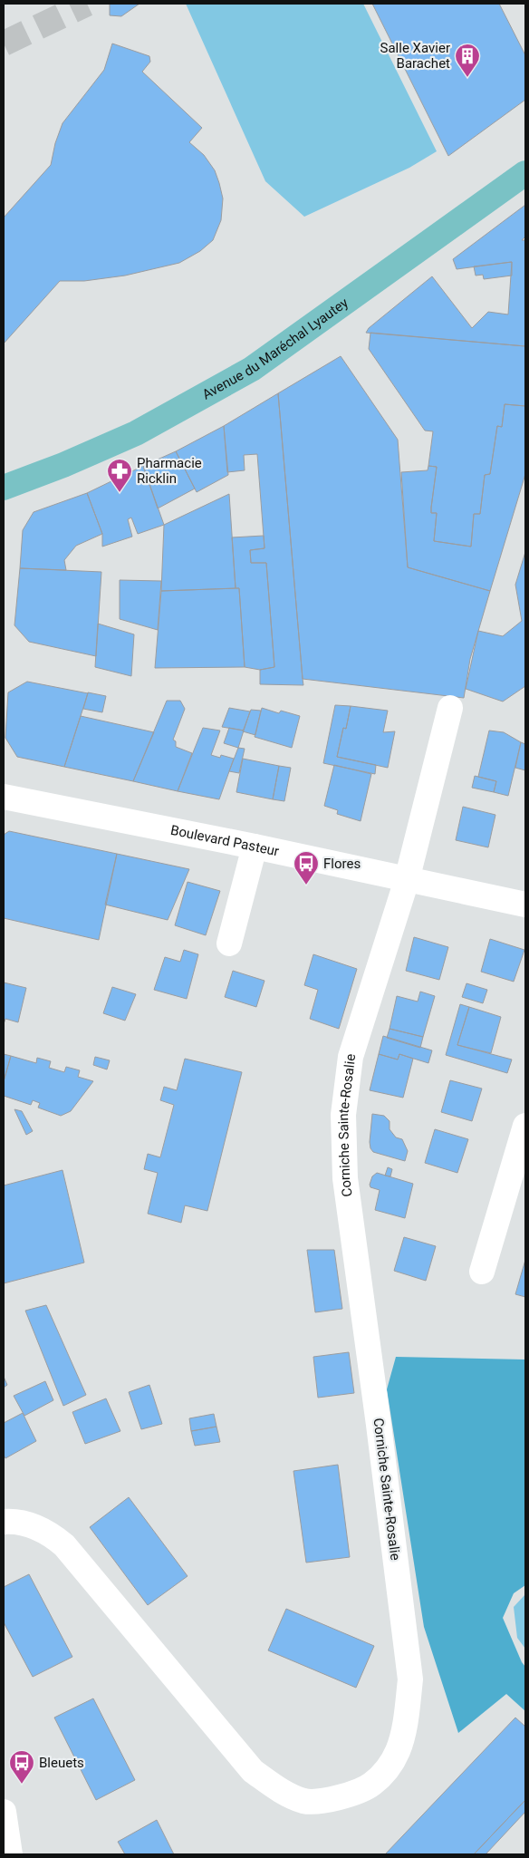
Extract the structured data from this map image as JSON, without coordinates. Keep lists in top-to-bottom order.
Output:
{
  "streets": {
    "main road": ["Avenue du Maréchal Lyautey"],
    "street": ["Boulevard Pasteur", "Corniche Sainte-Rosalie"]
  },
  "crossings": [
    ["Boulevard Pasteur", "Corniche Sainte-Rosalie"]
  ],
  "places": {
    "building": ["Salle Xavier Barachet"],
    "pharmacy": ["Pharmacie Ricklin"],
    "bus stop": ["Flores", "Bleuets"]
  }
}
